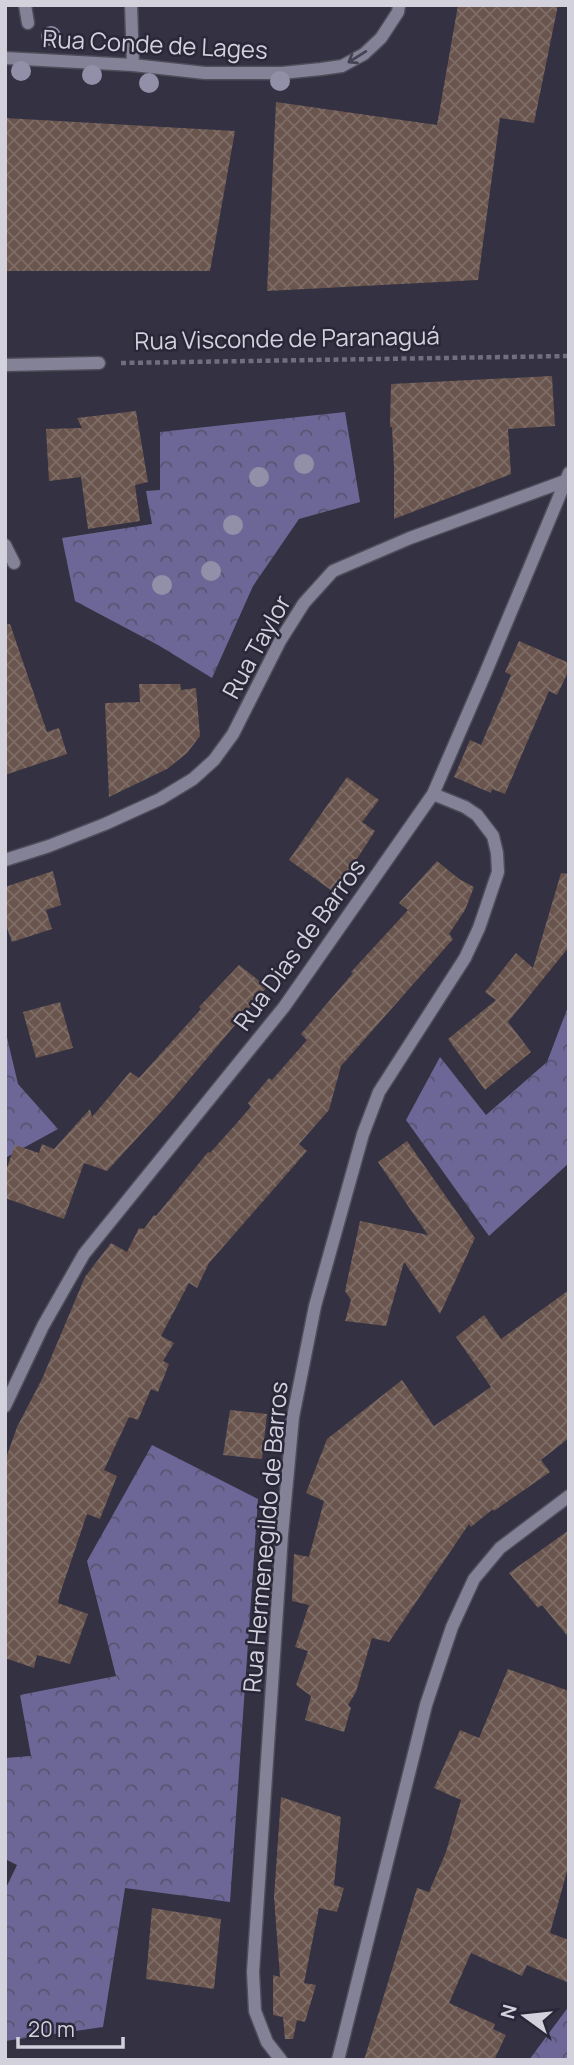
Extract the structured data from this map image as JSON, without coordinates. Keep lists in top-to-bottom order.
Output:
{
  "streets": {
    "street": [
      "Rua Conde de Lages",
      "Rua Visconde de Paranaguá",
      "Rua Taylor",
      "Rua Dias de Barros",
      "Rua Hermenegildo de Barros"
    ]
  },
  "crossings": [
    ["Rua Taylor", "Rua Dias de Barros"],
    ["Rua Dias de Barros", "Rua Hermenegildo de Barros"]
  ],
  "one_way": ["Rua Conde de Lages"],
  "scale_bar": "20 m",
  "north": "left"
}
